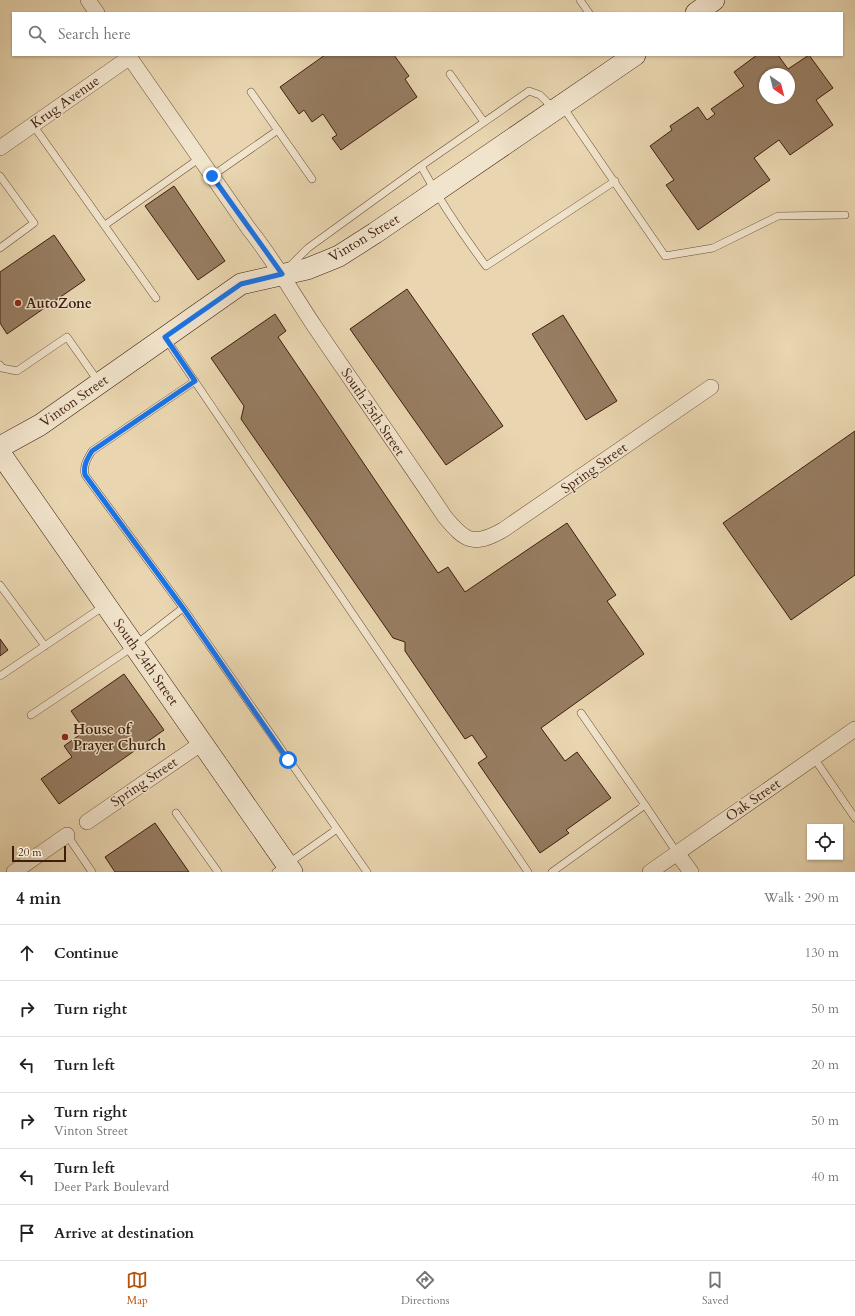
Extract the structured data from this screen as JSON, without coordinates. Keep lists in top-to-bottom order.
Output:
{
  "streets": {
    "street": [
      "Krug Avenue",
      "Vinton Street",
      "South 25th Street",
      "Spring Street",
      "South 24th Street",
      "Oak Street"
    ]
  },
  "crossings": [
    ["Krug Avenue", "South 25th Street"],
    ["Vinton Street", "South 25th Street"],
    ["South 25th Street", "Spring Street"],
    ["Spring Street", "South 24th Street"]
  ],
  "places": ["AutoZone", "House of Prayer Church"],
  "scale_bar": "20 m",
  "north": "bottom right",
  "page": {
    "search": "Search here",
    "scale": "20 m",
    "heading": ["4 min", "Walk · 290 m"],
    "list": [
      ["Continue", "130 m"],
      ["Turn right", "50 m"],
      ["Turn left", "20 m"],
      ["Turn right", "Vinton Street", "50 m"],
      ["Turn left", "Deer Park Boulevard", "40 m"],
      "Arrive at destination"
    ],
    "nav": ["Map", "Directions", "Saved"]
  }
}
